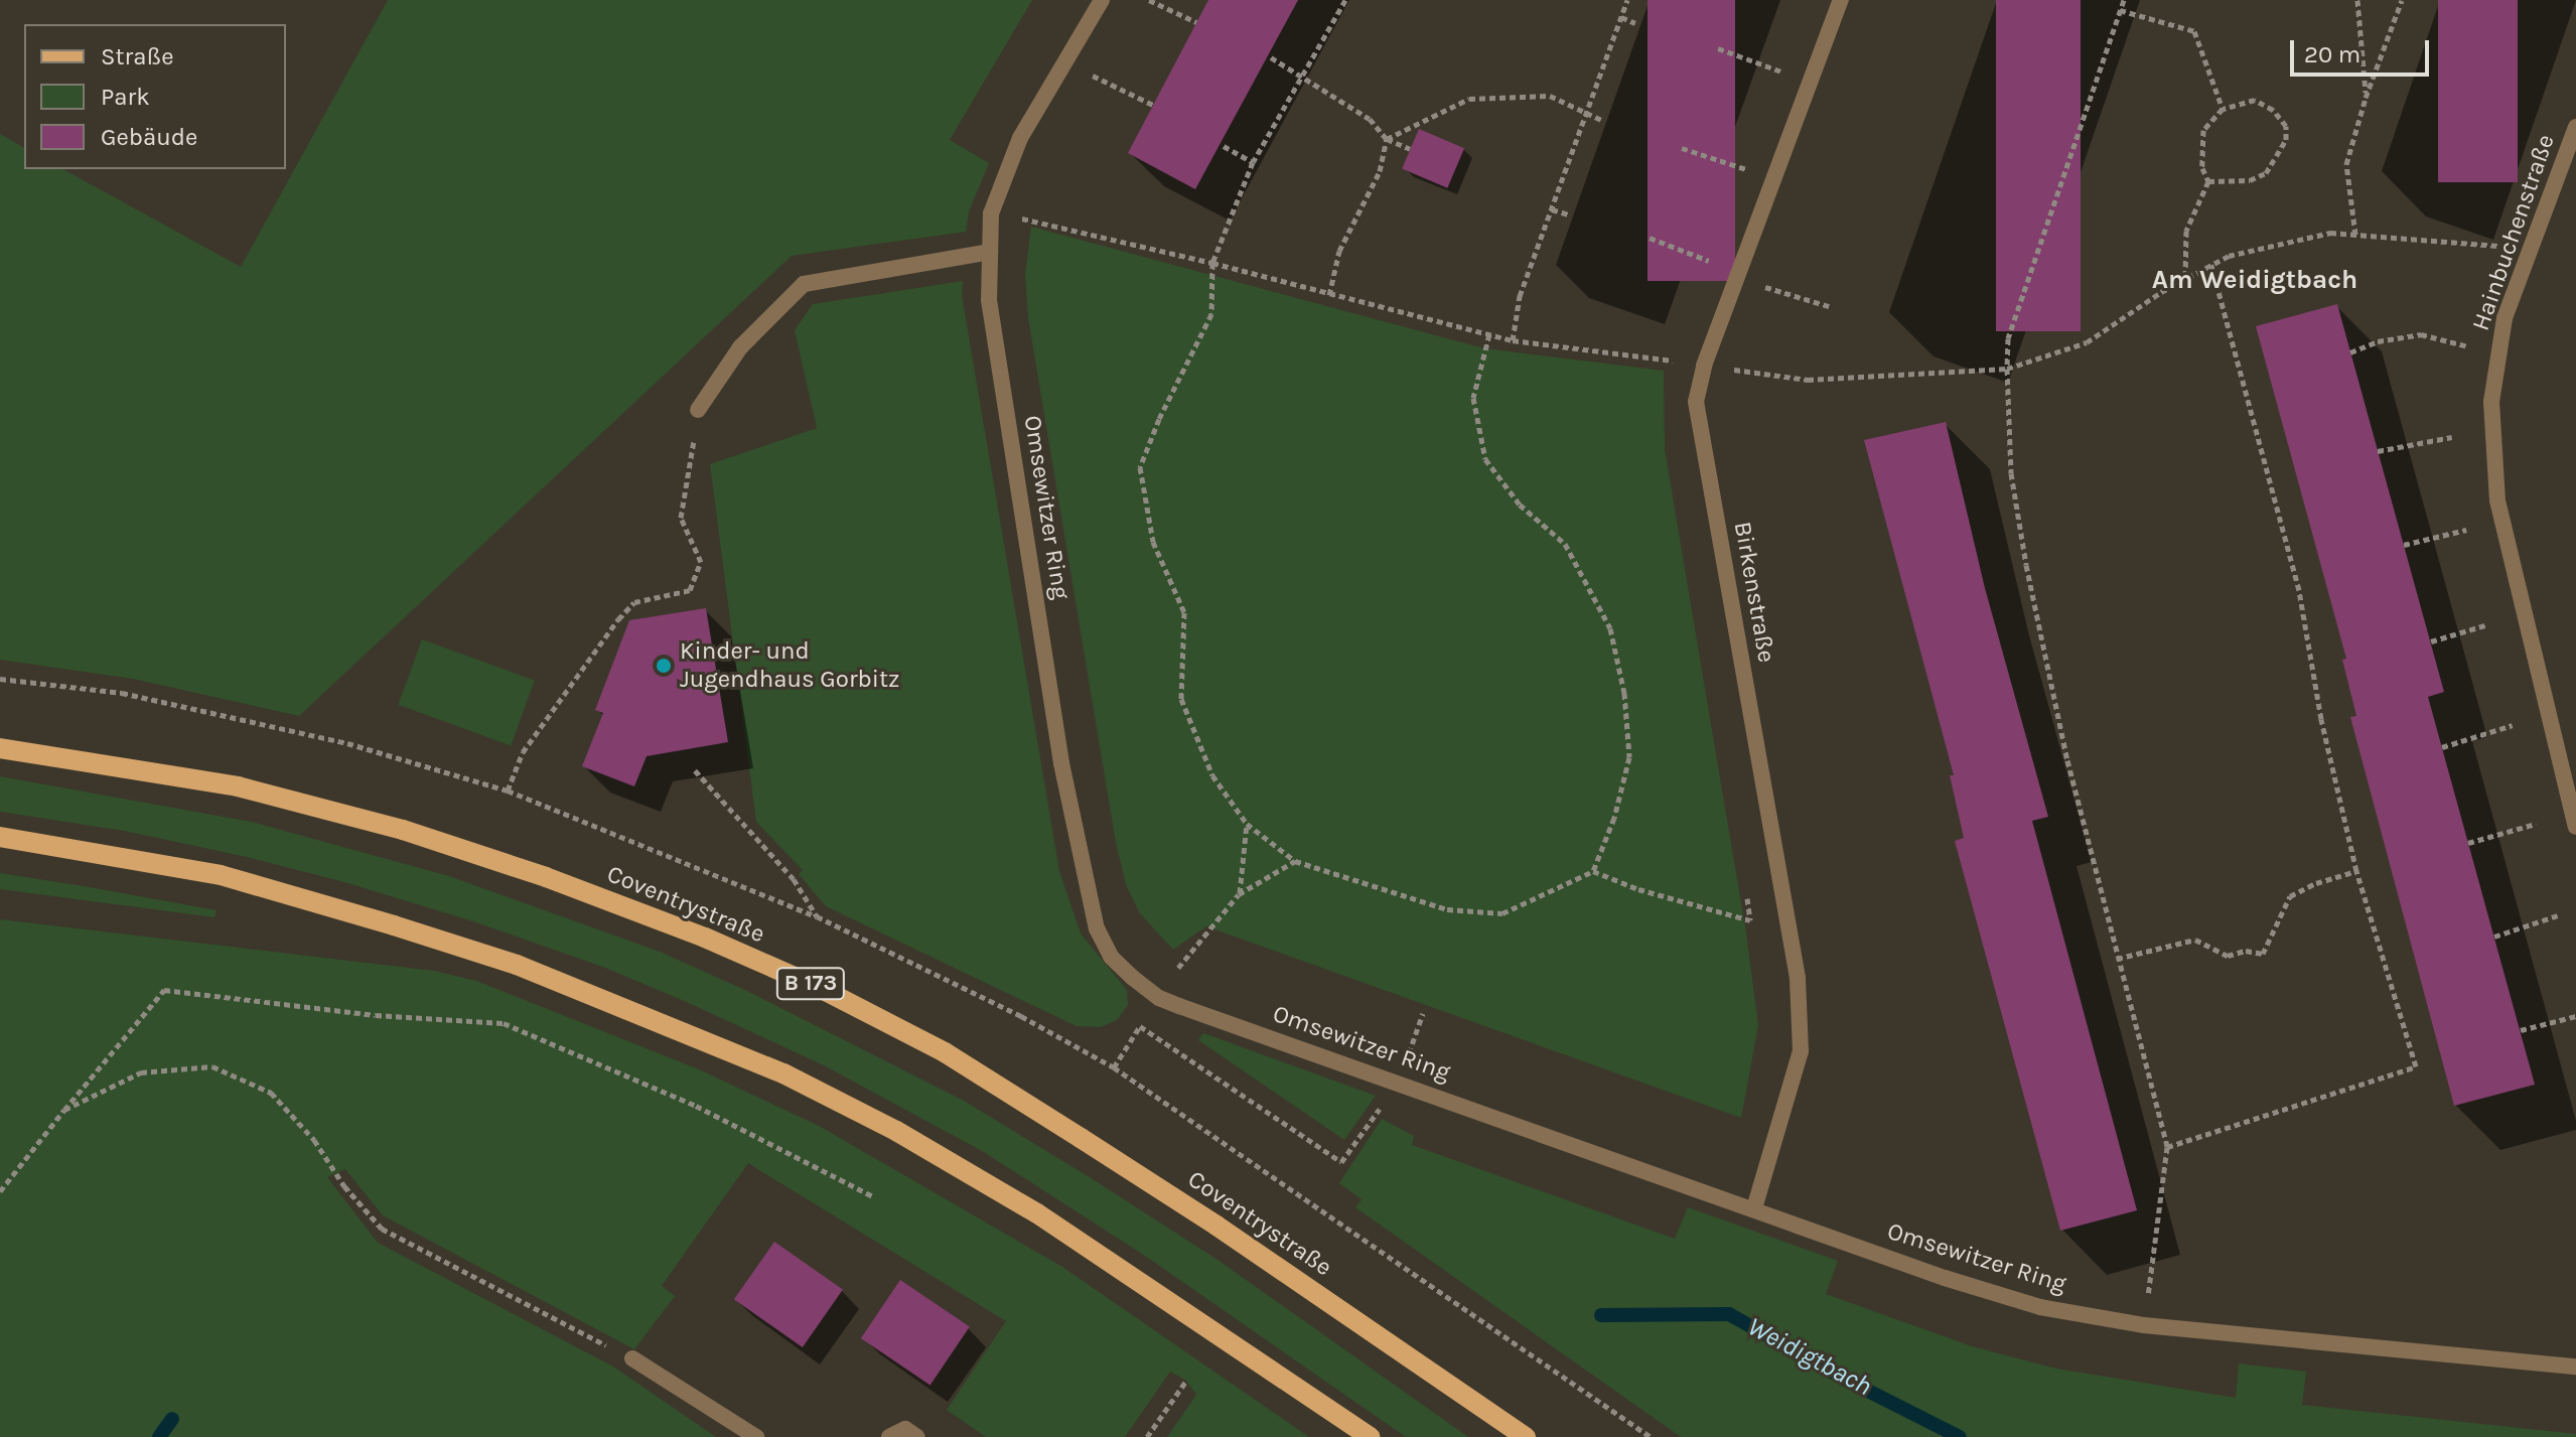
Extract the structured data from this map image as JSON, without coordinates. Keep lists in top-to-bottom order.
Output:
{
  "streets": {
    "main road": ["Coventrystraße", "B 173"],
    "street": ["Hainbuchenstraße", "Omsewitzer Ring", "Birkenstraße"]
  },
  "crossings": [
    ["Omsewitzer Ring", "Birkenstraße"]
  ],
  "districts": ["Am Weidigtbach"],
  "water": ["Weidigtbach"],
  "places": ["Kinder- und Jugendhaus Gorbitz"],
  "legend": ["Straße", "Park", "Gebäude"],
  "scale_bar": "20 m"
}
